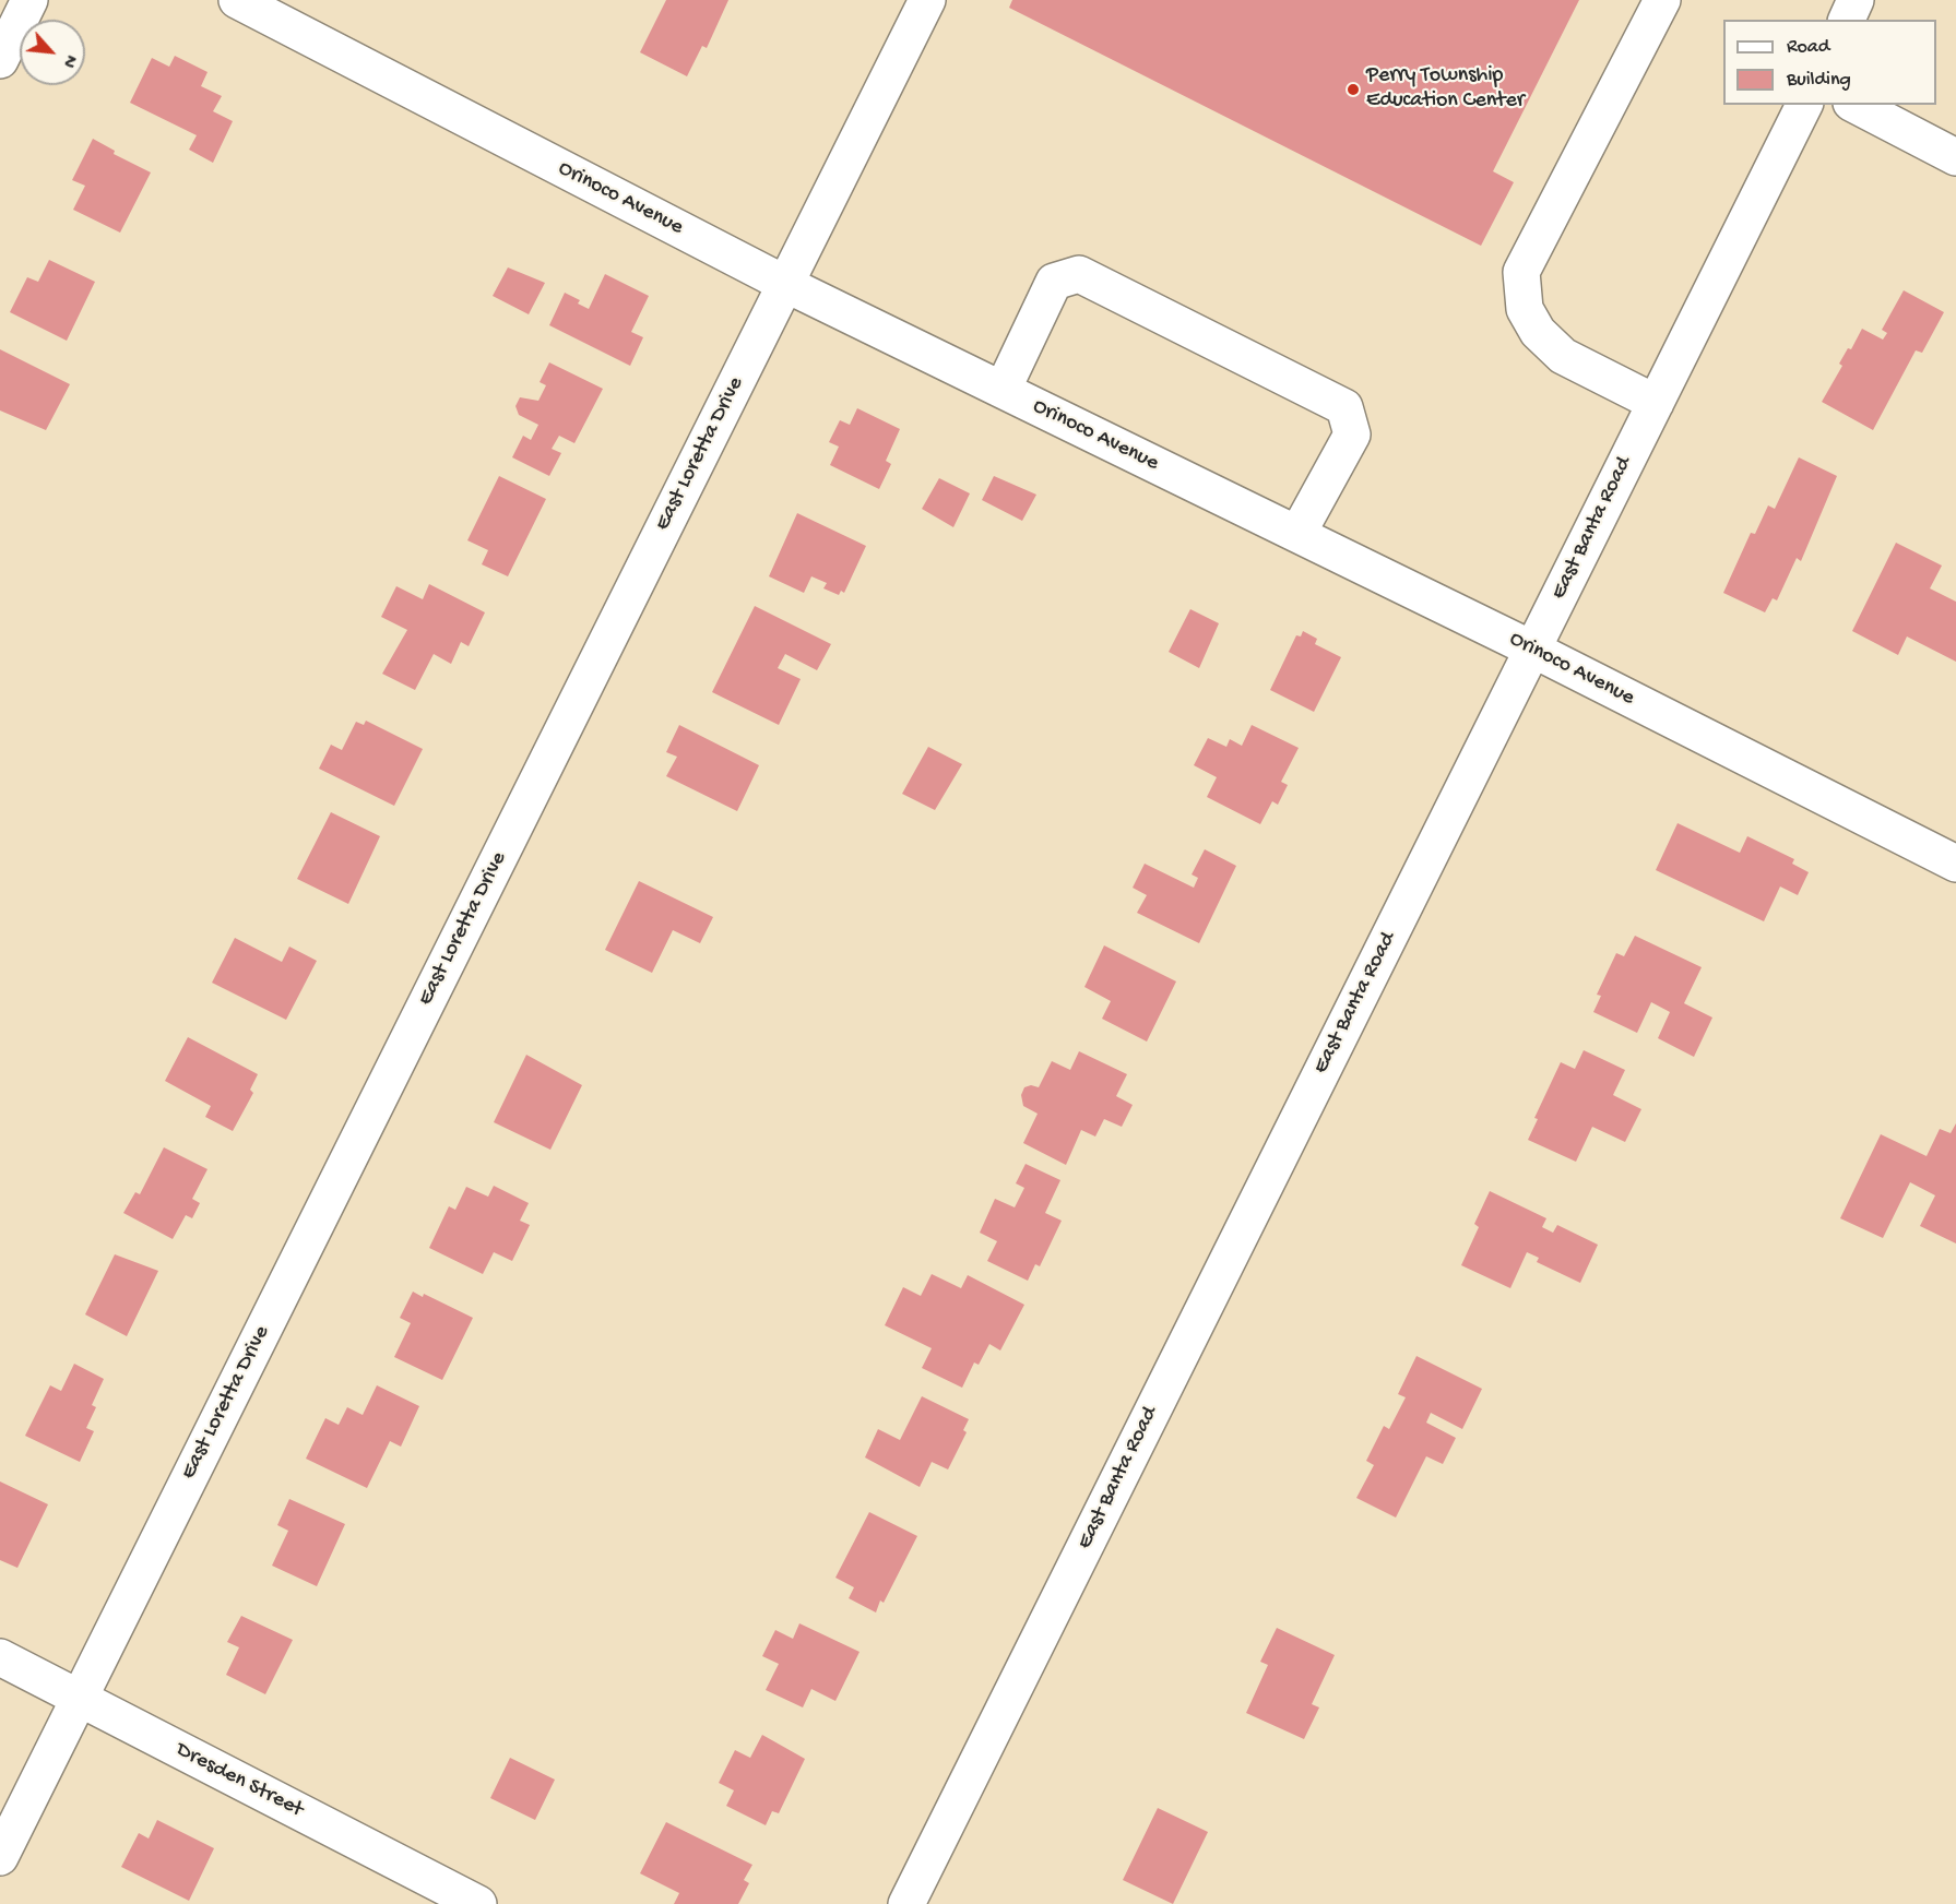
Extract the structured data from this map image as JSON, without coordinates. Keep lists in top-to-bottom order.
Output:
{
  "streets": {
    "street": [
      "Orinoco Avenue",
      "East Loretta Drive",
      "East Banta Road",
      "Dresden Street"
    ]
  },
  "crossings": [
    ["Orinoco Avenue", "East Loretta Drive"],
    ["Orinoco Avenue", "East Banta Road"],
    ["East Loretta Drive", "Dresden Street"]
  ],
  "places": ["Perry Township Education Center"],
  "legend": ["Road", "Building"],
  "north": "bottom right"
}
